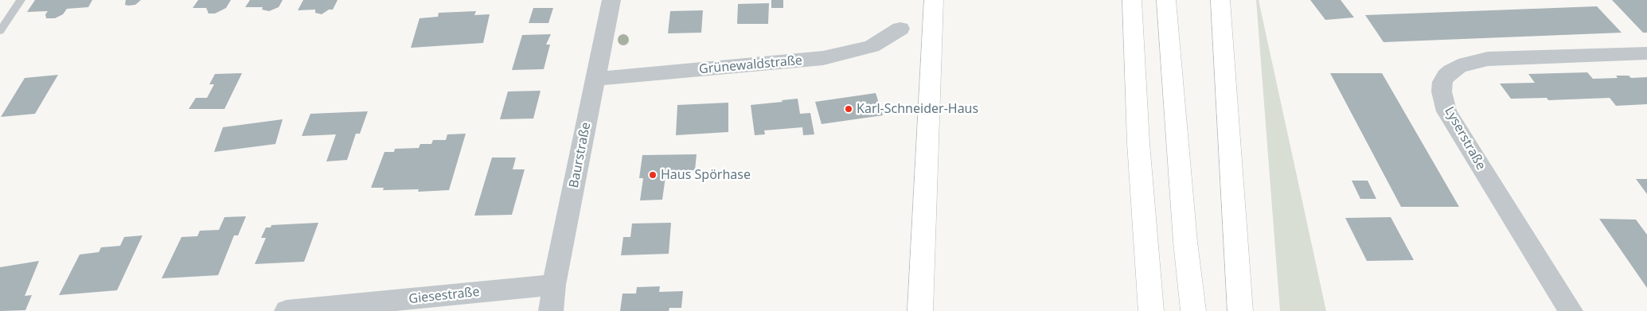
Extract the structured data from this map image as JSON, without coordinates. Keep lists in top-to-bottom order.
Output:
{
  "streets": {
    "street": [
      "Grünewaldstraße",
      "Lyserstraße",
      "Baurstraße",
      "Giesestraße"
    ]
  },
  "crossings": [
    ["Grünewaldstraße", "Baurstraße"],
    ["Baurstraße", "Giesestraße"]
  ],
  "places": ["Karl-Schneider-Haus", "Haus Spörhase"]
}
